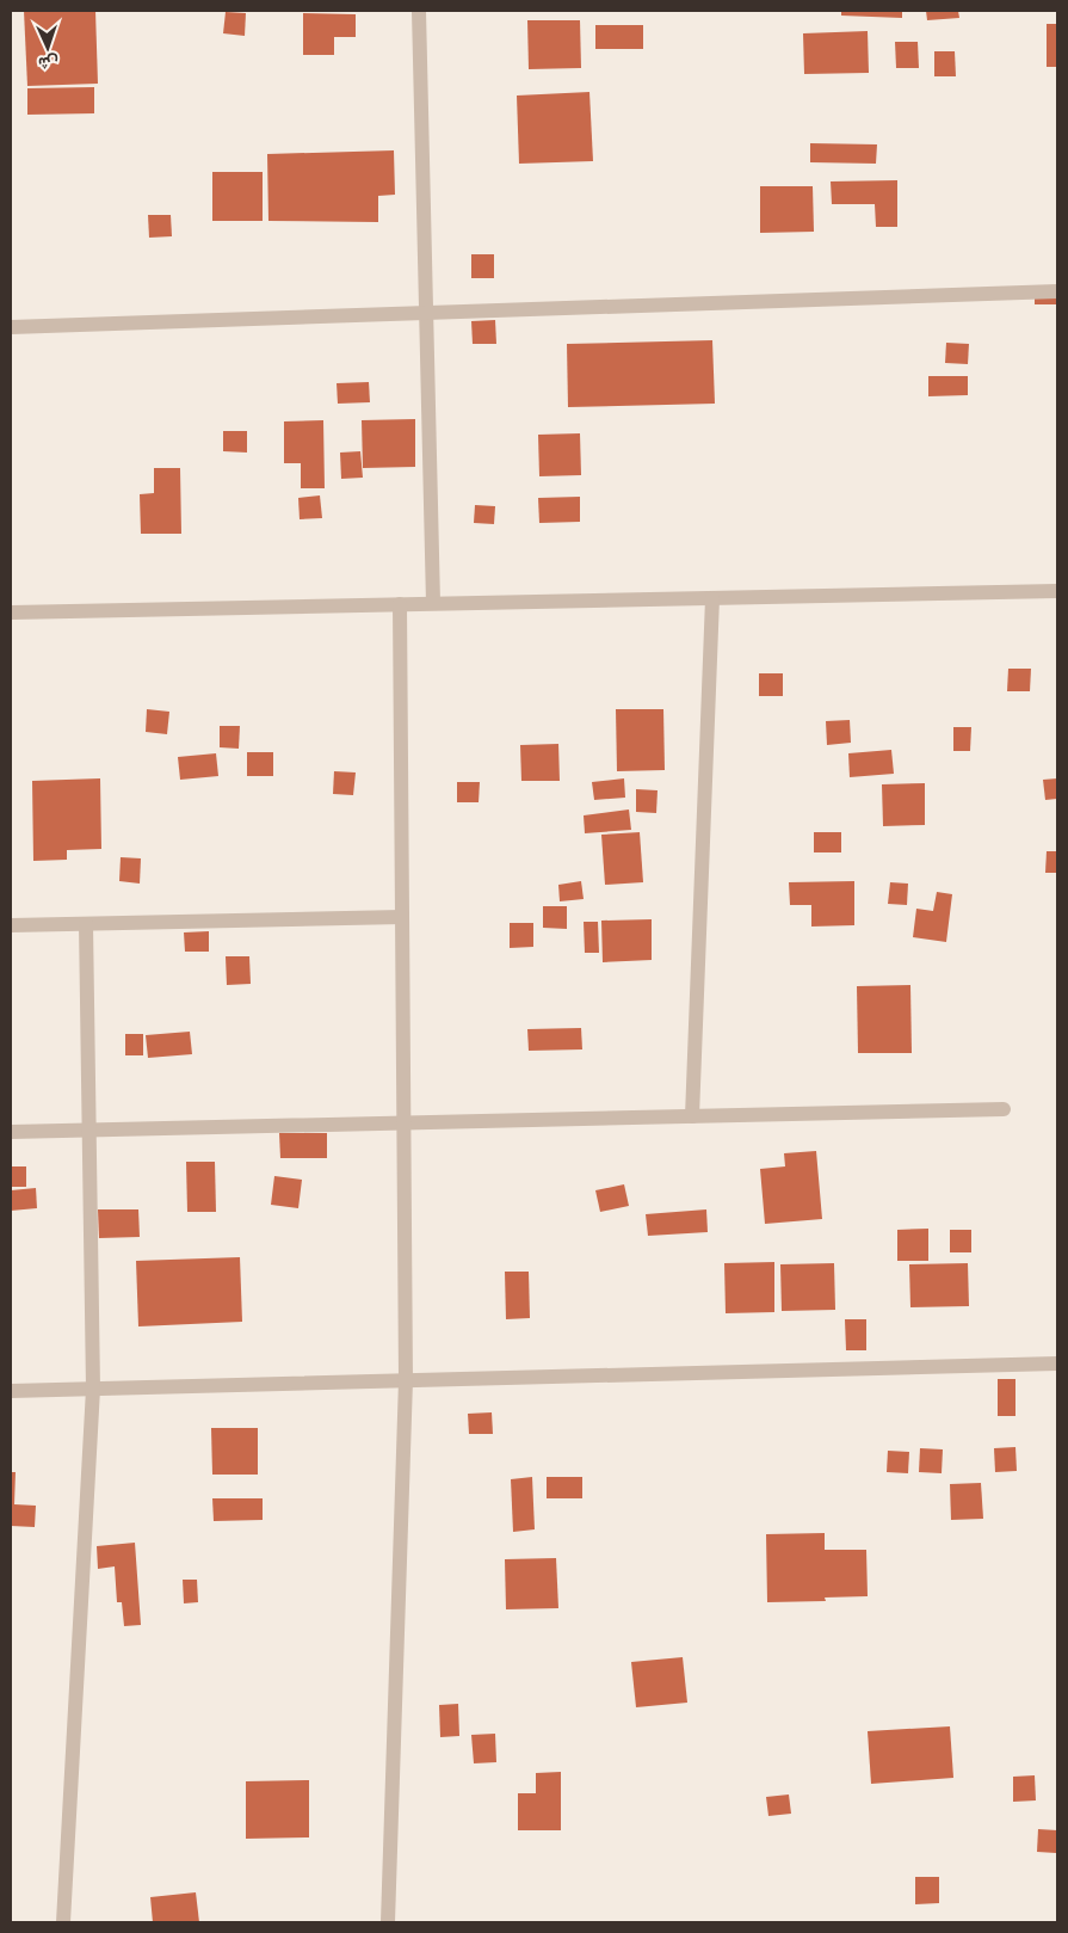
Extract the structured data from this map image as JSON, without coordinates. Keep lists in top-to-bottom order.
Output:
{
  "north": "bottom"
}
